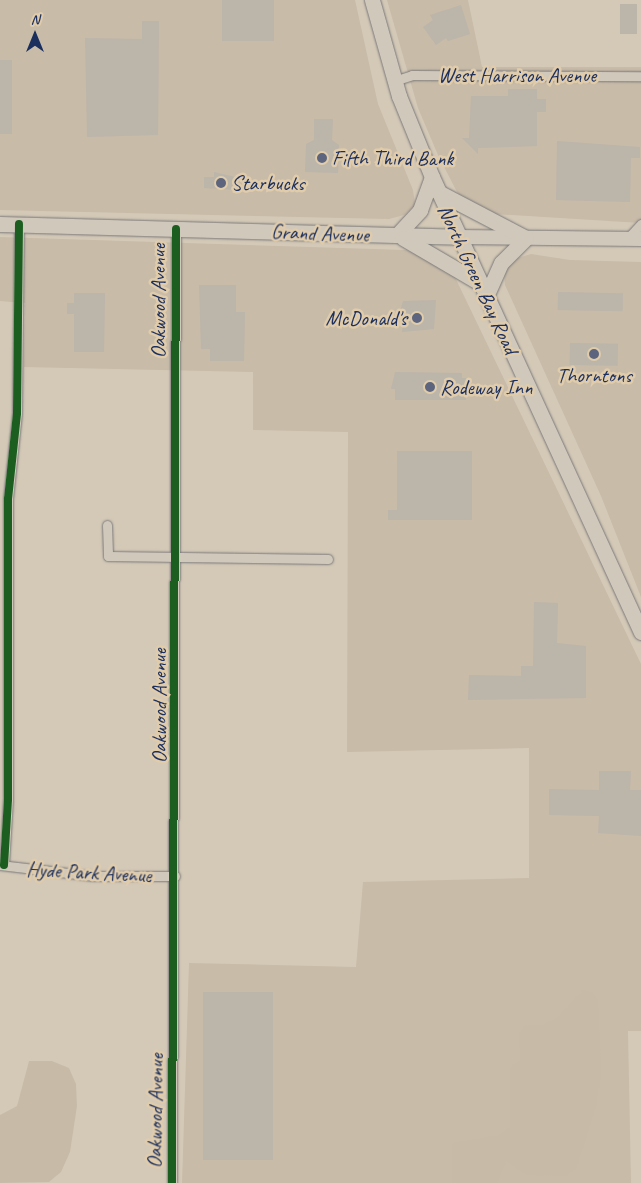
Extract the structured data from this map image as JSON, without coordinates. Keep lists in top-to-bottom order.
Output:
{
  "streets": {
    "main road": ["Grand Avenue", "North Green Bay Road"],
    "street": ["West Harrison Avenue", "Oakwood Avenue", "Hyde Park Avenue"]
  },
  "crossings": [
    ["West Harrison Avenue", "North Green Bay Road"],
    ["Grand Avenue", "North Green Bay Road"],
    ["Grand Avenue", "Oakwood Avenue"],
    ["Oakwood Avenue", "Hyde Park Avenue"]
  ],
  "places": [
    "Fifth Third Bank",
    "Starbucks",
    "McDonald's",
    "Thorntons",
    "Rodeway Inn"
  ],
  "north": "top"
}
